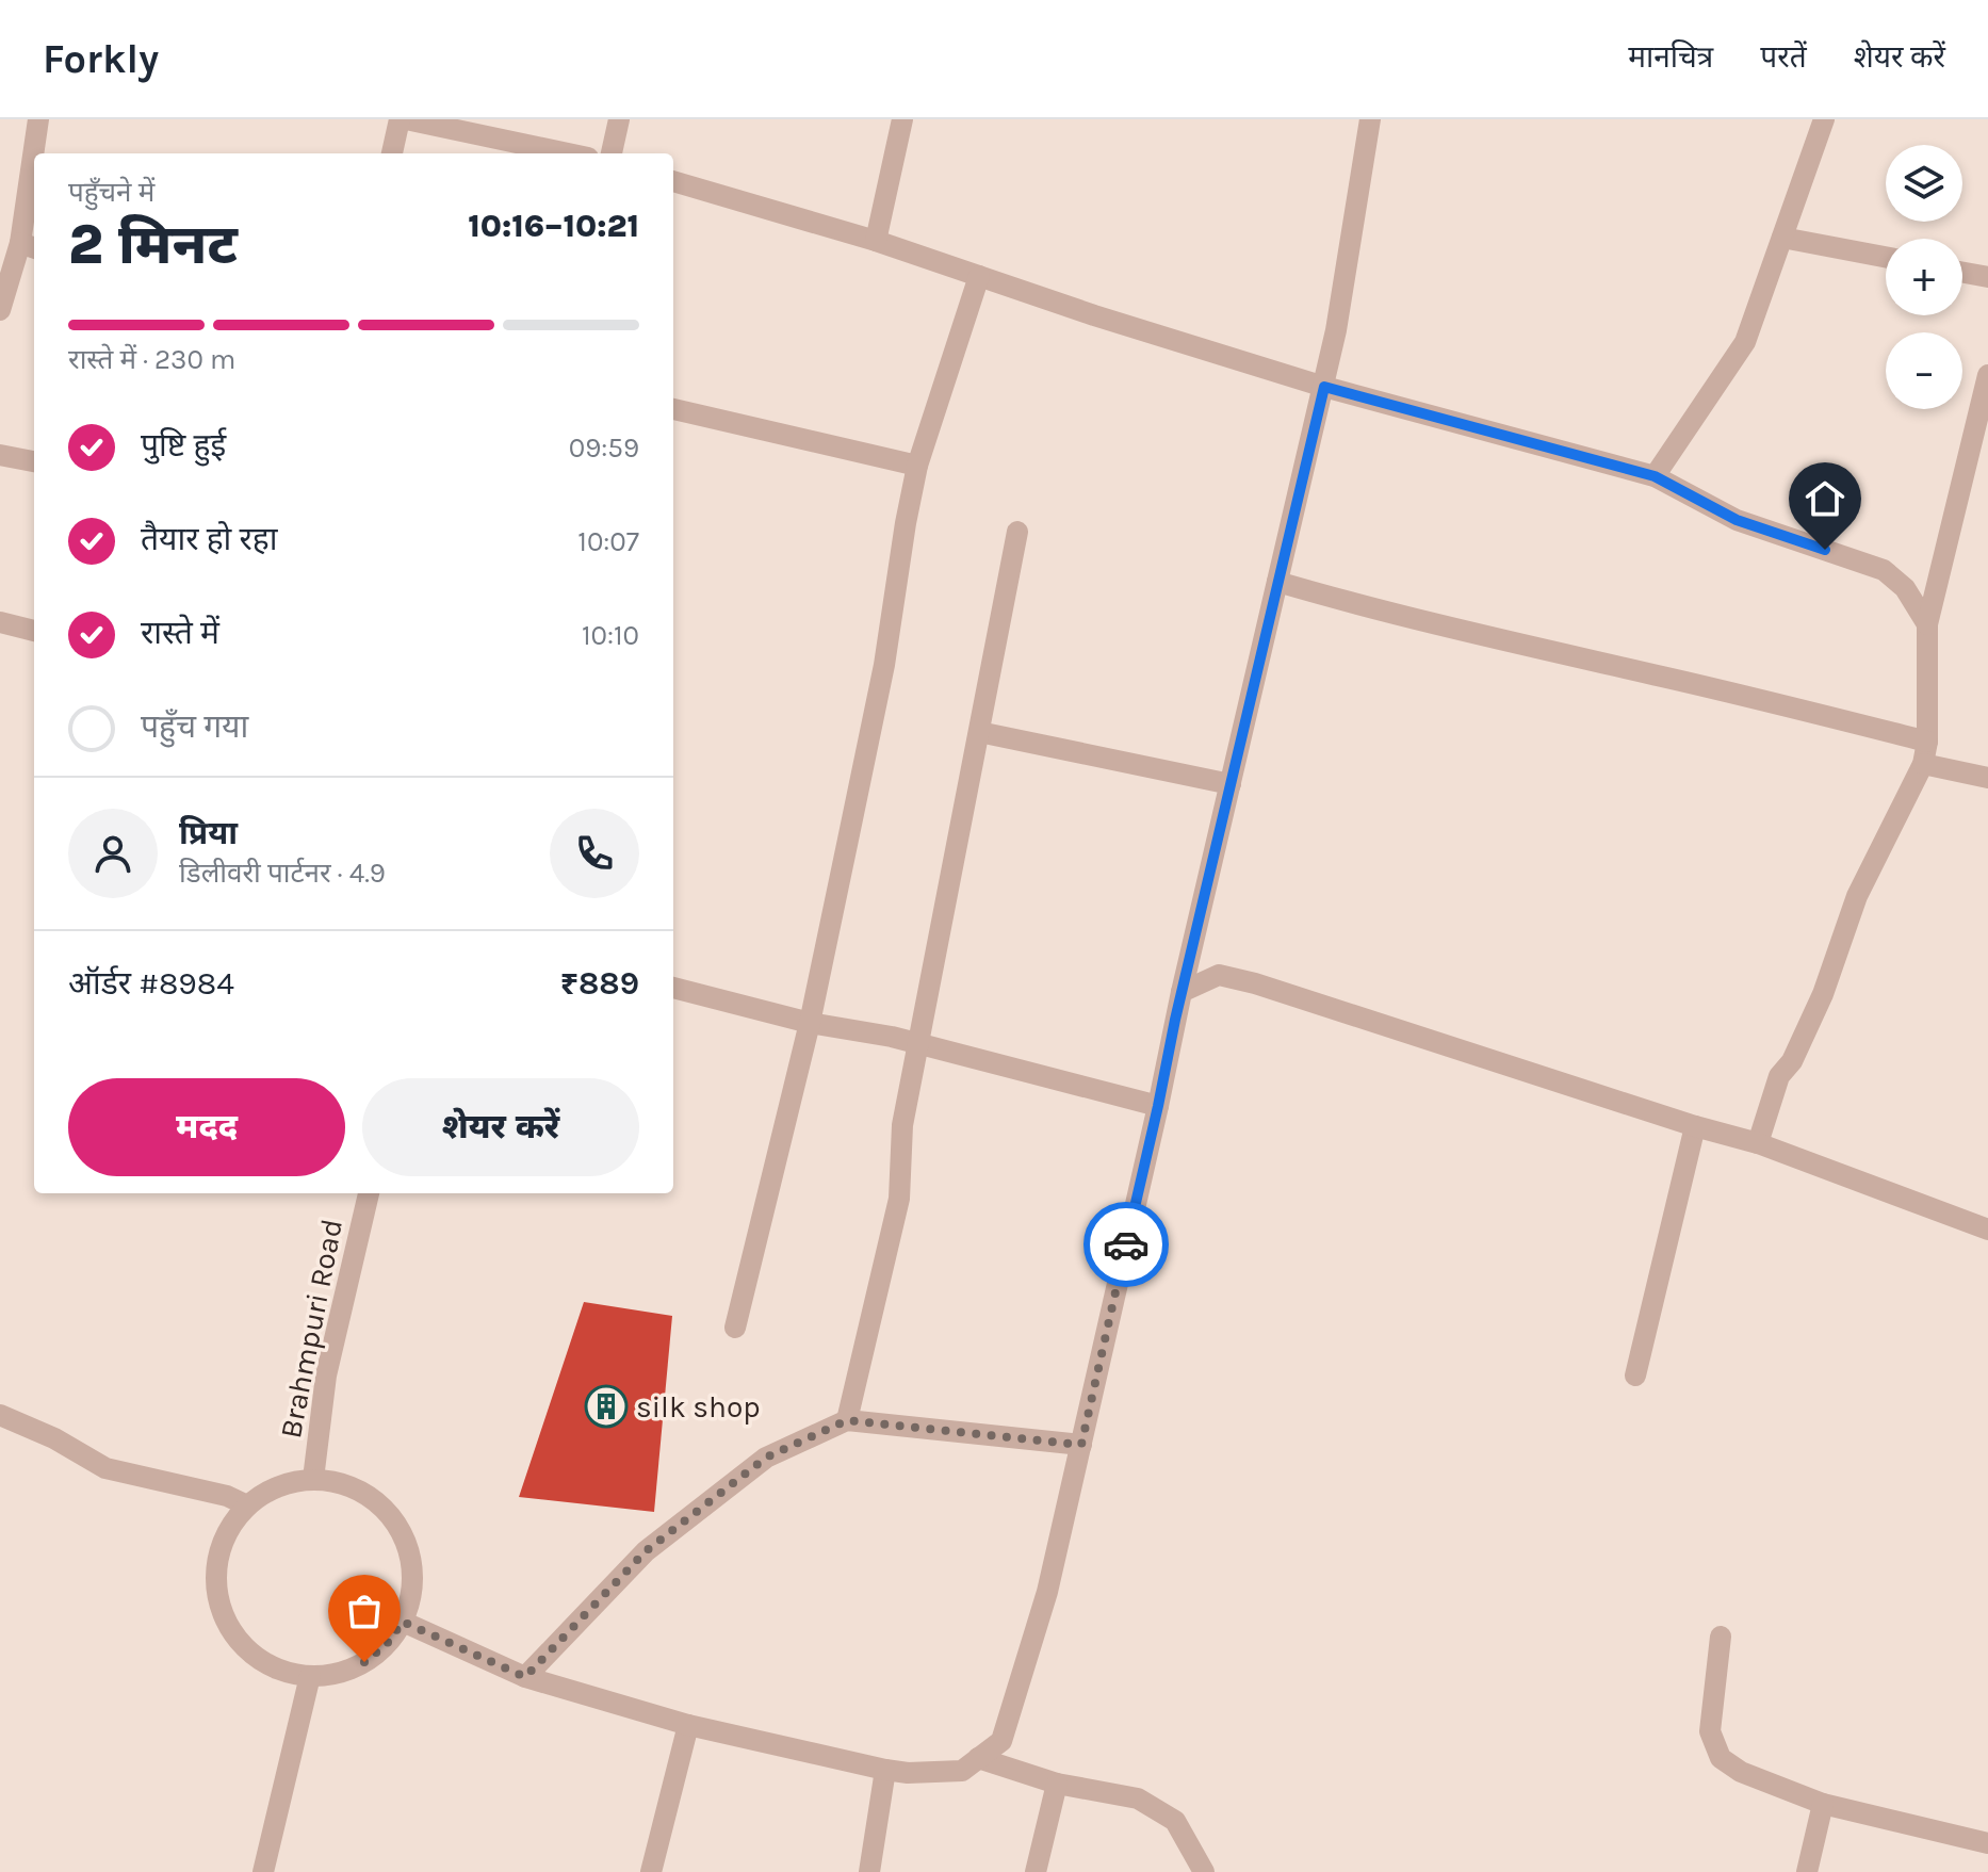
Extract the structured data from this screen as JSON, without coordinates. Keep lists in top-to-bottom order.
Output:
{
  "streets": {
    "street": ["Brahmpuri Road"]
  },
  "places": {
    "building": ["silk shop"]
  },
  "page": {
    "header": "Forkly",
    "nav": ["मानचित्र", "परतें", "शेयर करें"],
    "map_buttons": ["+", "−"],
    "heading": ["2 मिनट", "पहुँचने में", "10:16–10:21"],
    "panel": [
      "प्रिया",
      "डिलीवरी पार्टनर · 4.9",
      "ऑर्डर #8984",
      "₹889"
    ],
    "bar": "रास्ते में · 230 m",
    "list": [
      ["पुष्टि हुई", "09:59"],
      ["तैयार हो रहा", "10:07"],
      ["रास्ते में", "10:10"],
      "पहुँच गया"
    ],
    "buttons": ["मदद", "शेयर करें"]
  }
}
